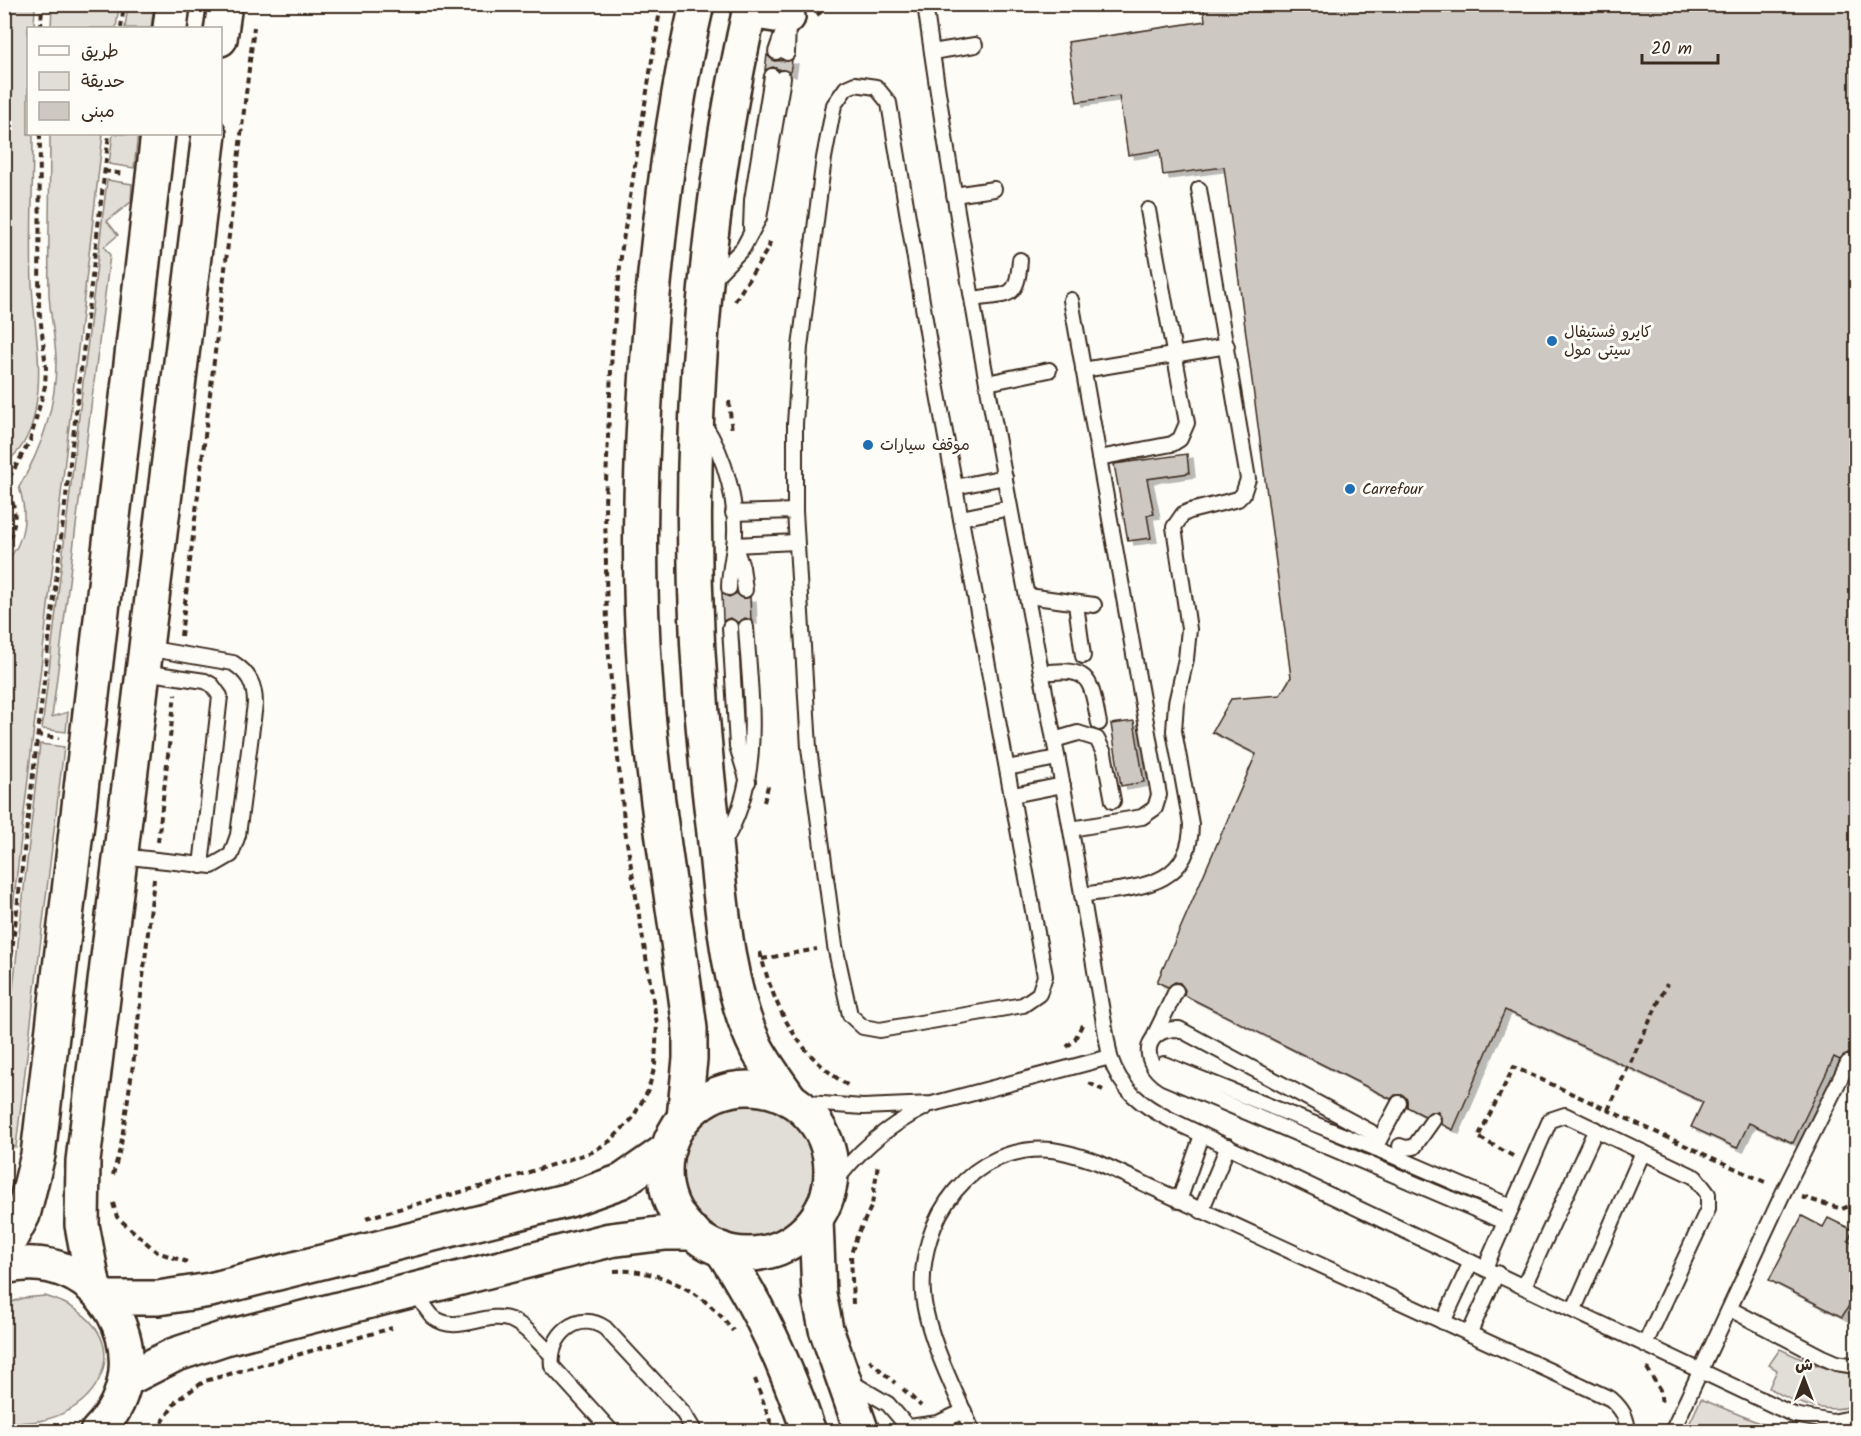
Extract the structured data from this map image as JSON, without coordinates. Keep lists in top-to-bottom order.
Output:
{
  "places": ["كايرو فستيفال سيتى مول", "موقف سيارات", "Carrefour"],
  "legend": ["طريق", "حديقة", "مبنى"],
  "scale_bar": "20 m",
  "north": "top"
}
